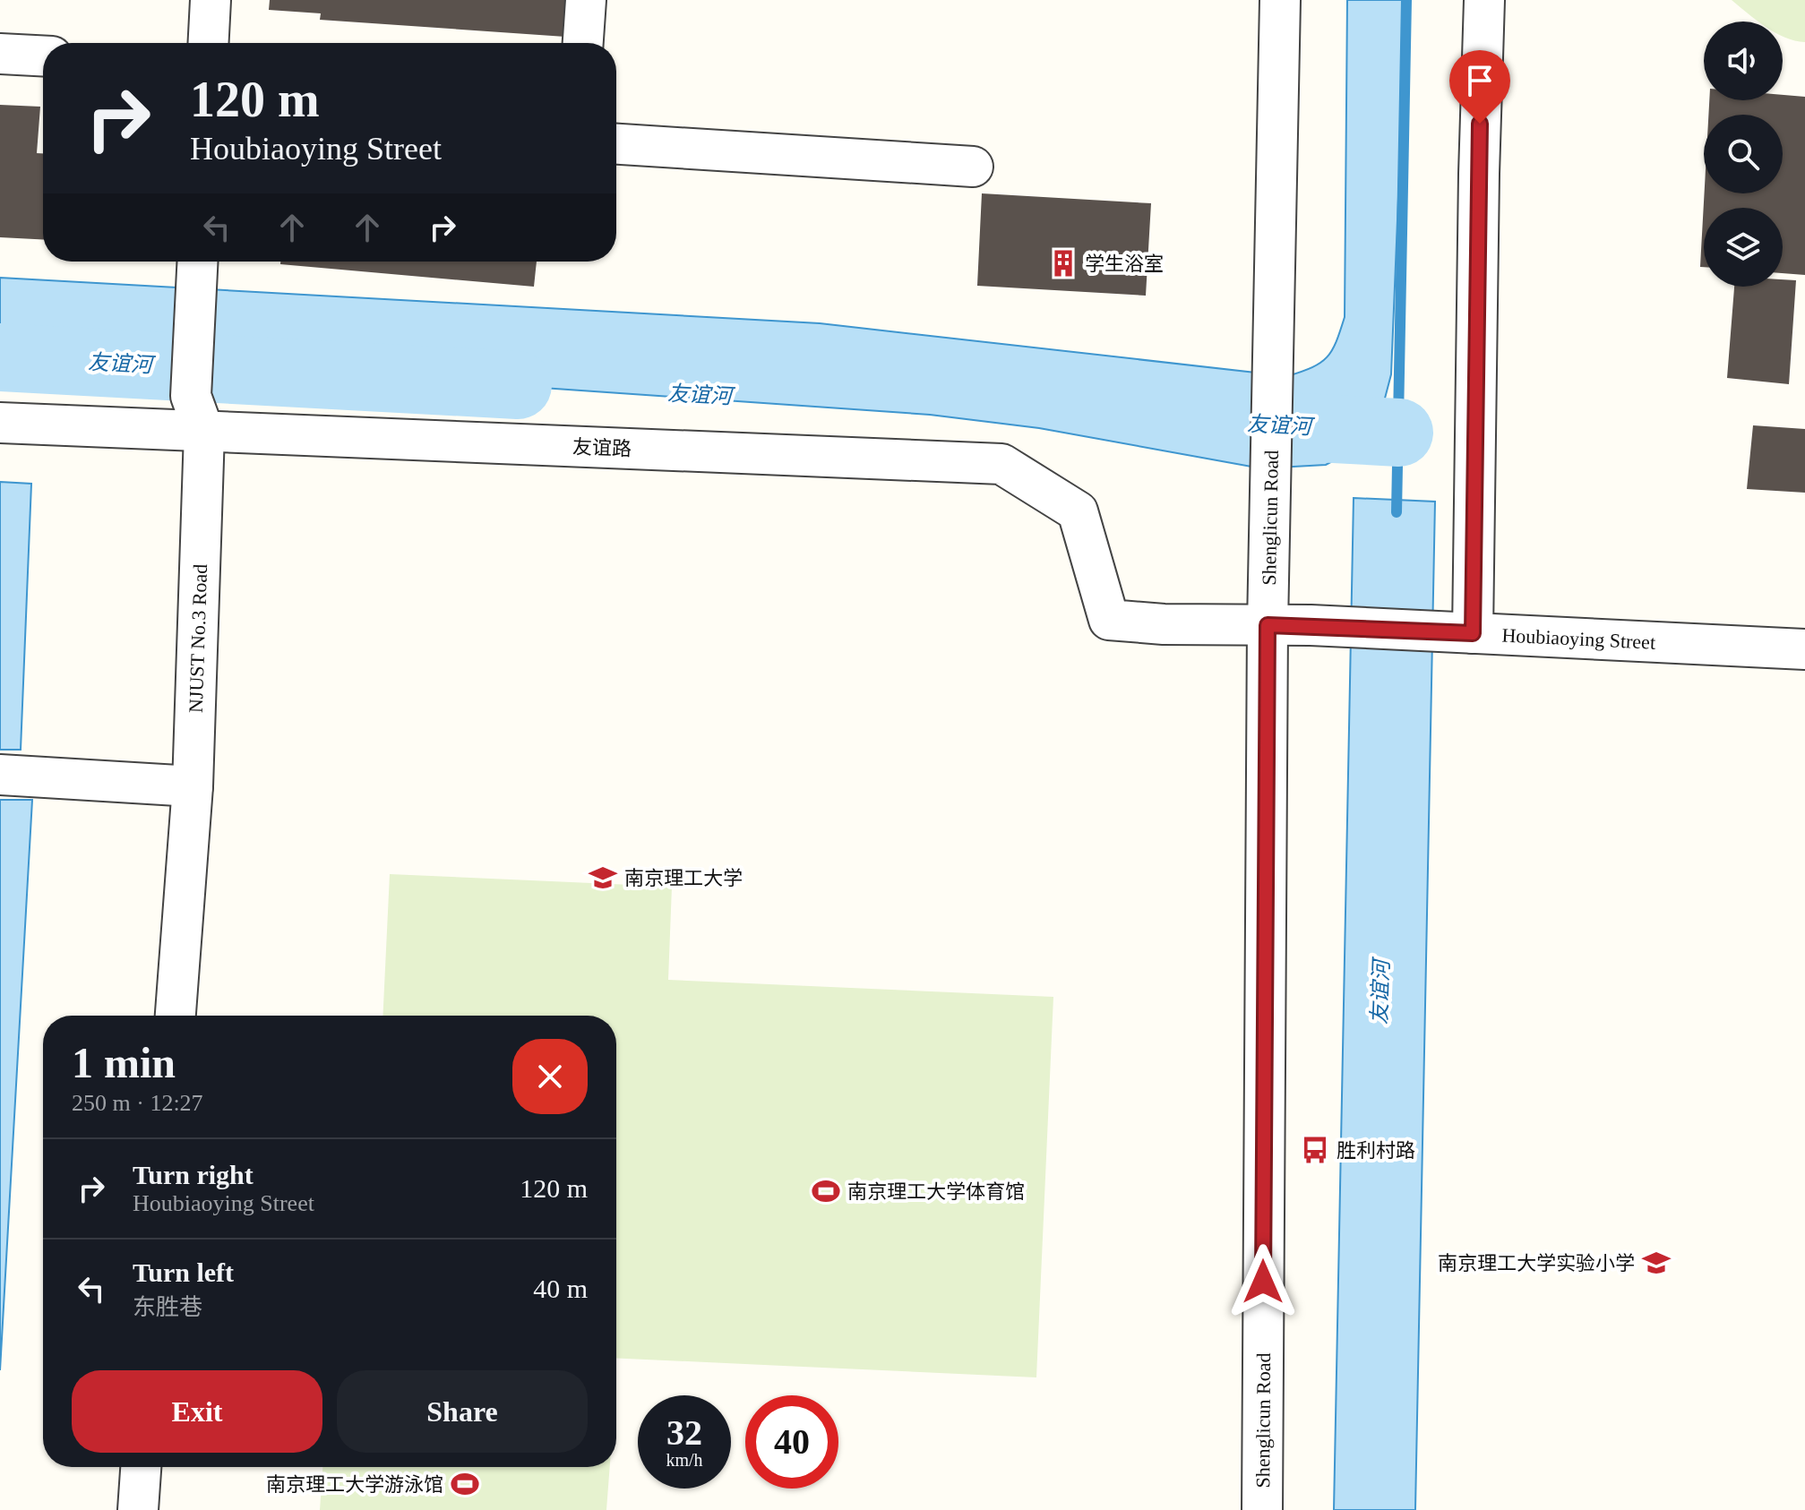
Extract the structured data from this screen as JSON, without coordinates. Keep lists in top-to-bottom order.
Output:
{
  "streets": {
    "street": [
      "友谊路",
      "Shenglicun Road",
      "NJUST No.3 Road",
      "Houbiaoying Street"
    ]
  },
  "crossings": [
    ["友谊路", "NJUST No.3 Road"],
    ["友谊路", "Houbiaoying Street"],
    ["Shenglicun Road", "Houbiaoying Street"]
  ],
  "water": ["友谊河"],
  "places": {
    "building": ["学生浴室"],
    "school or university": ["南京理工大学", "南京理工大学实验小学"],
    "bus stop": ["胜利村路"],
    "sports": ["南京理工大学体育馆", "南京理工大学游泳馆"]
  },
  "page": {
    "turn": ["120 m", "Houbiaoying Street"],
    "heading": ["1 min", "250 m · 12:27"],
    "list": [
      {
        "name": "Turn right",
        "note": "Houbiaoying Street",
        "value": "120 m"
      },
      {
        "name": "Turn left",
        "note": "东胜巷",
        "value": "40 m"
      }
    ],
    "buttons": ["Exit", "Share"],
    "speed": "32 km/h",
    "limit": "40"
  }
}
